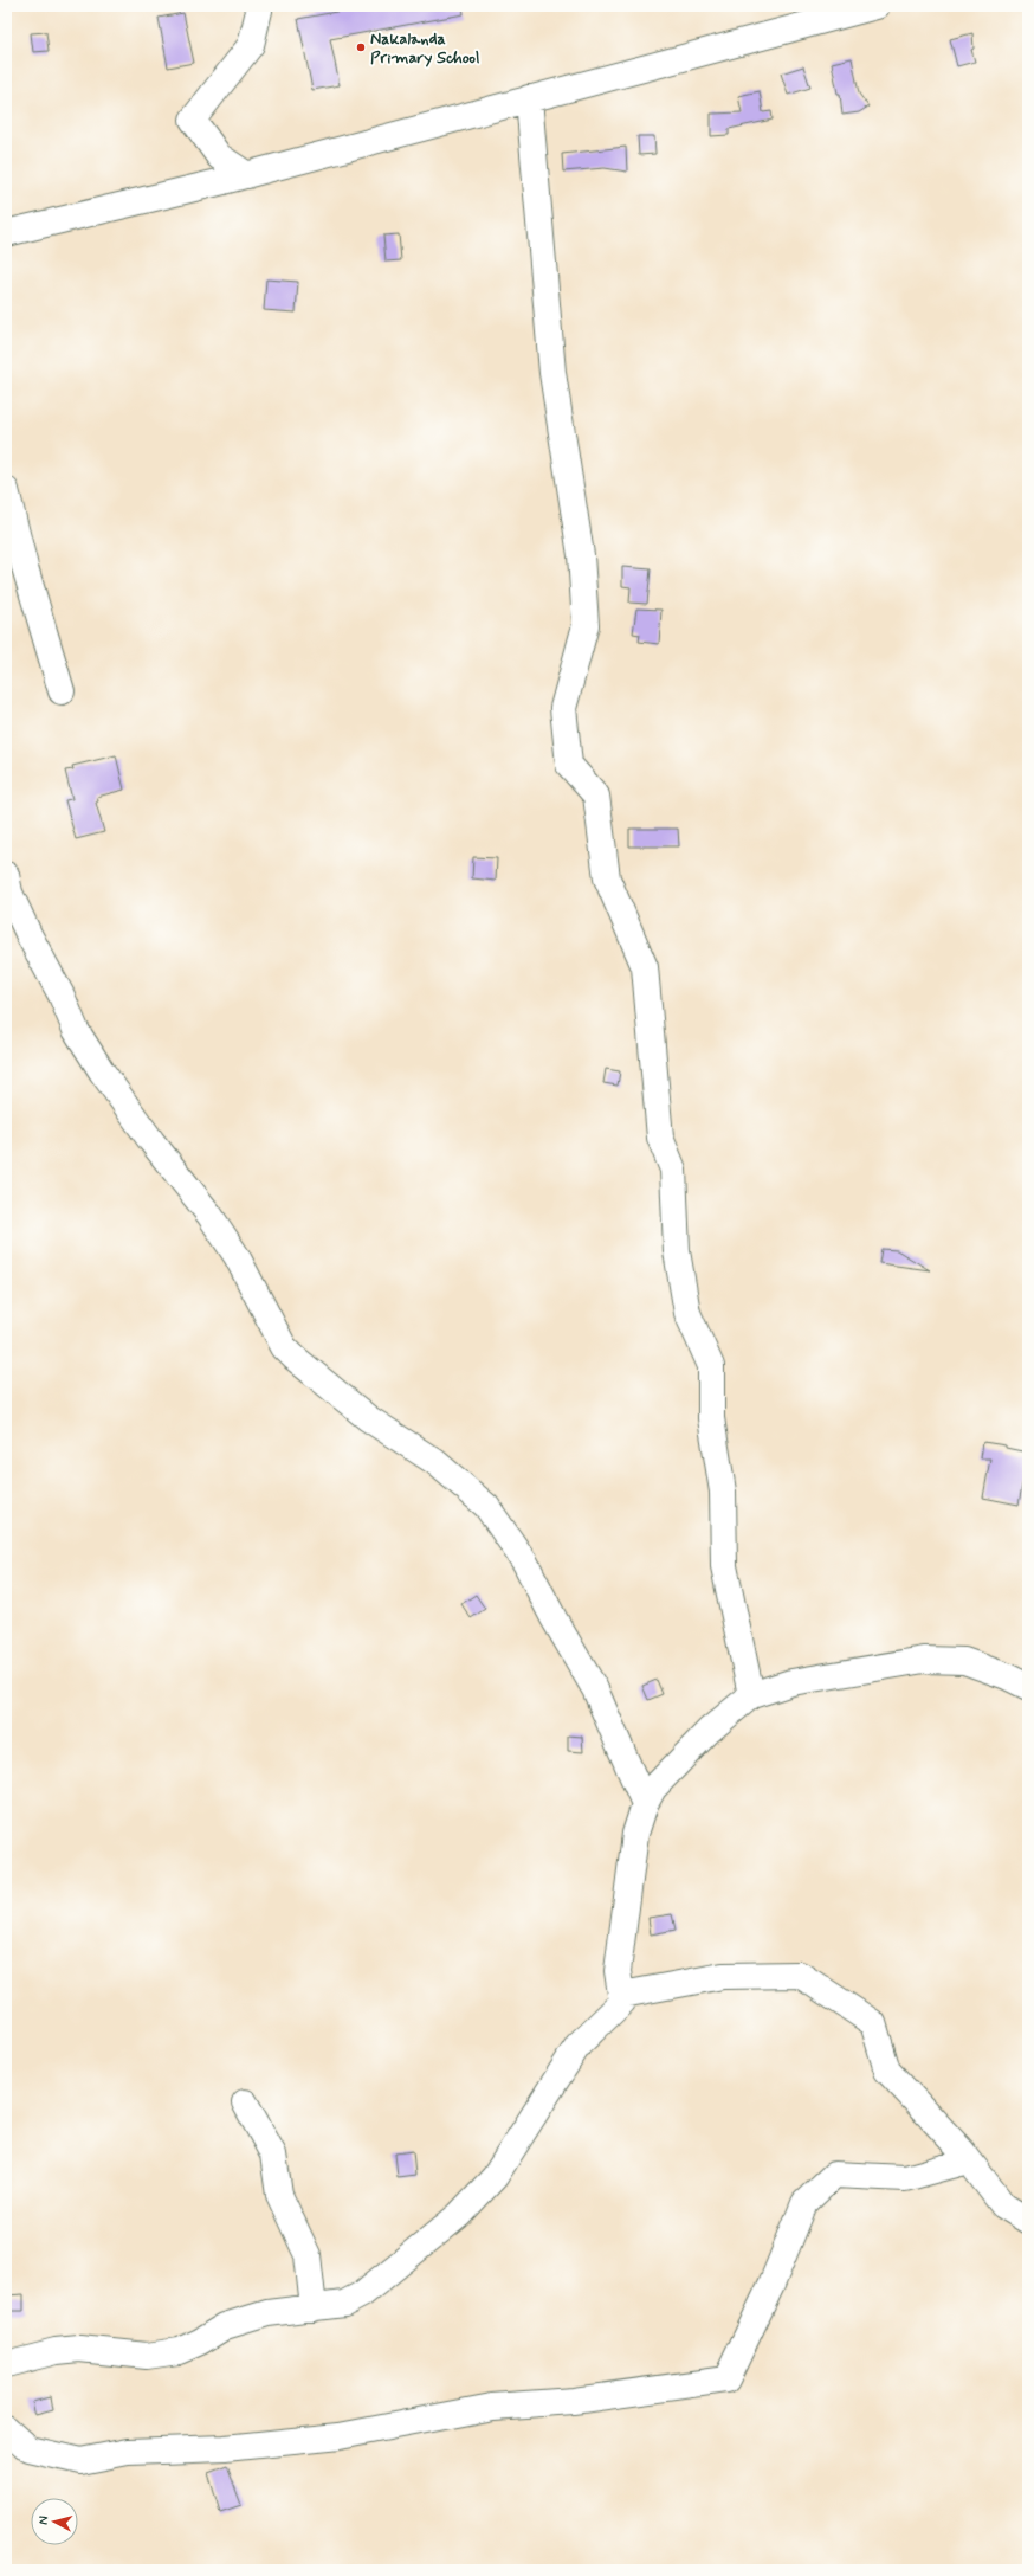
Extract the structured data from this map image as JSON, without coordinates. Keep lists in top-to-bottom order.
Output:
{
  "places": ["Nakalanda Primary School"],
  "north": "left"
}
